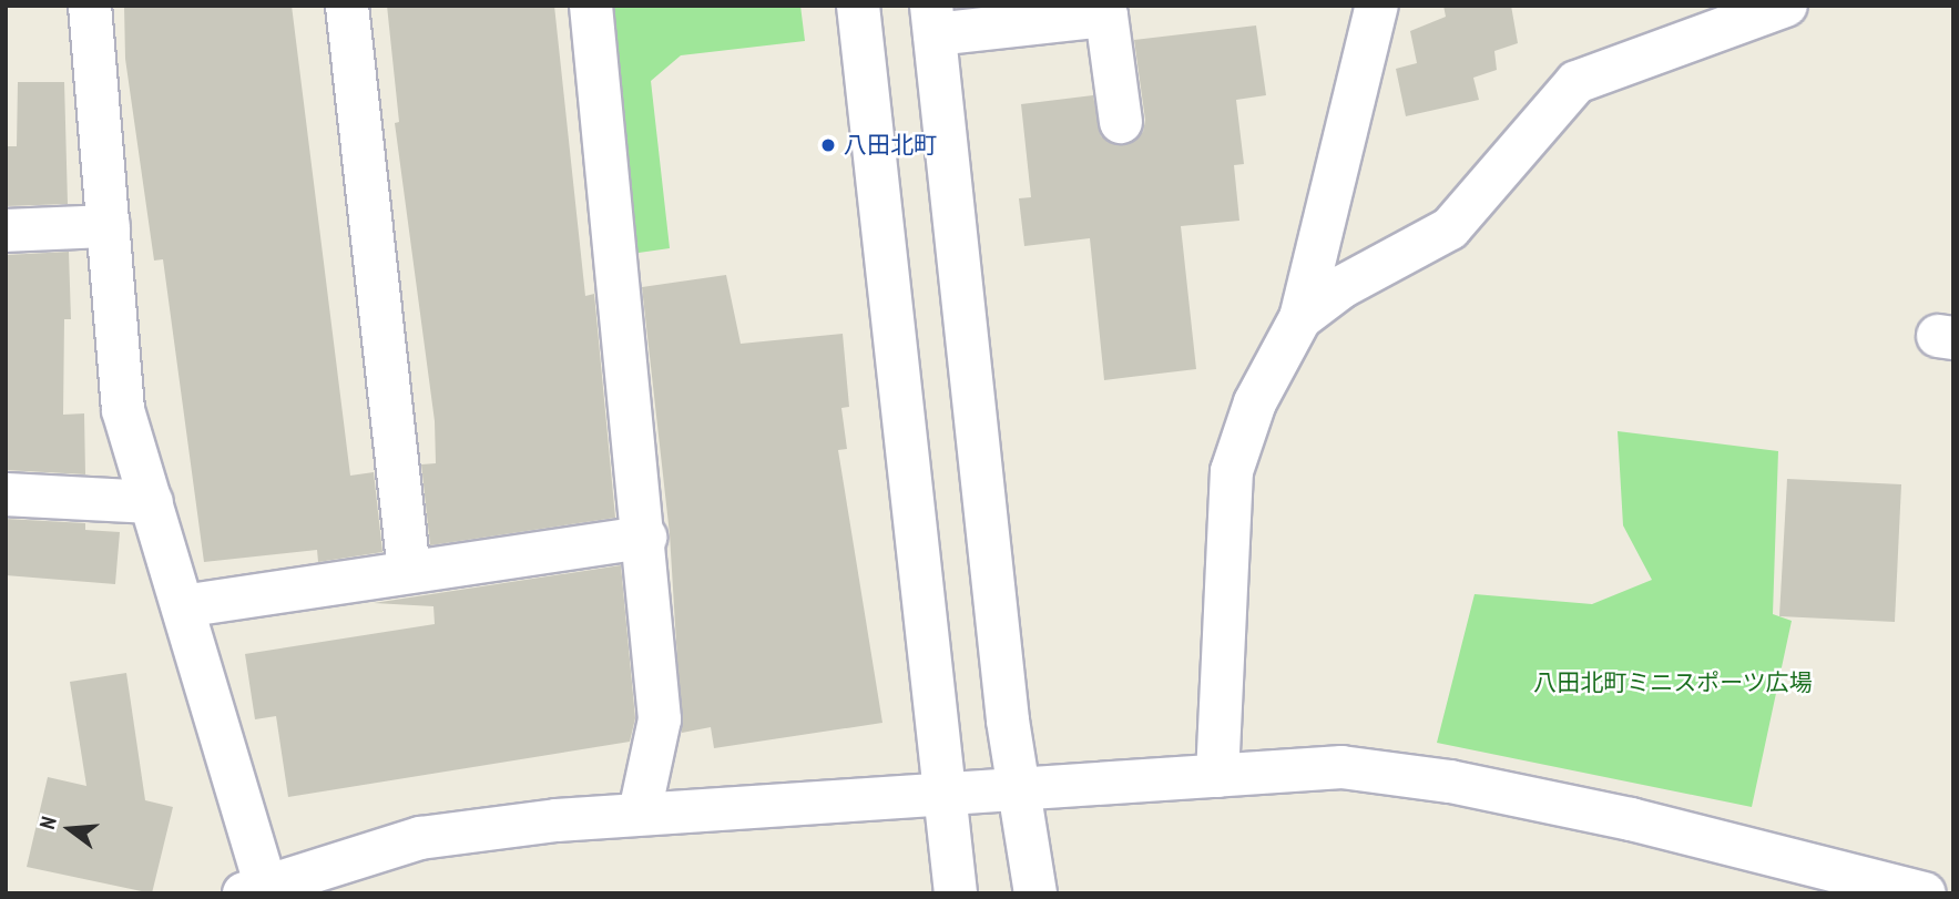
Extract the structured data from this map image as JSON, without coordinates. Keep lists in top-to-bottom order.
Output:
{
  "parks": ["八田北町ミニスポーツ広場"],
  "places": ["八田北町"],
  "north": "left"
}
